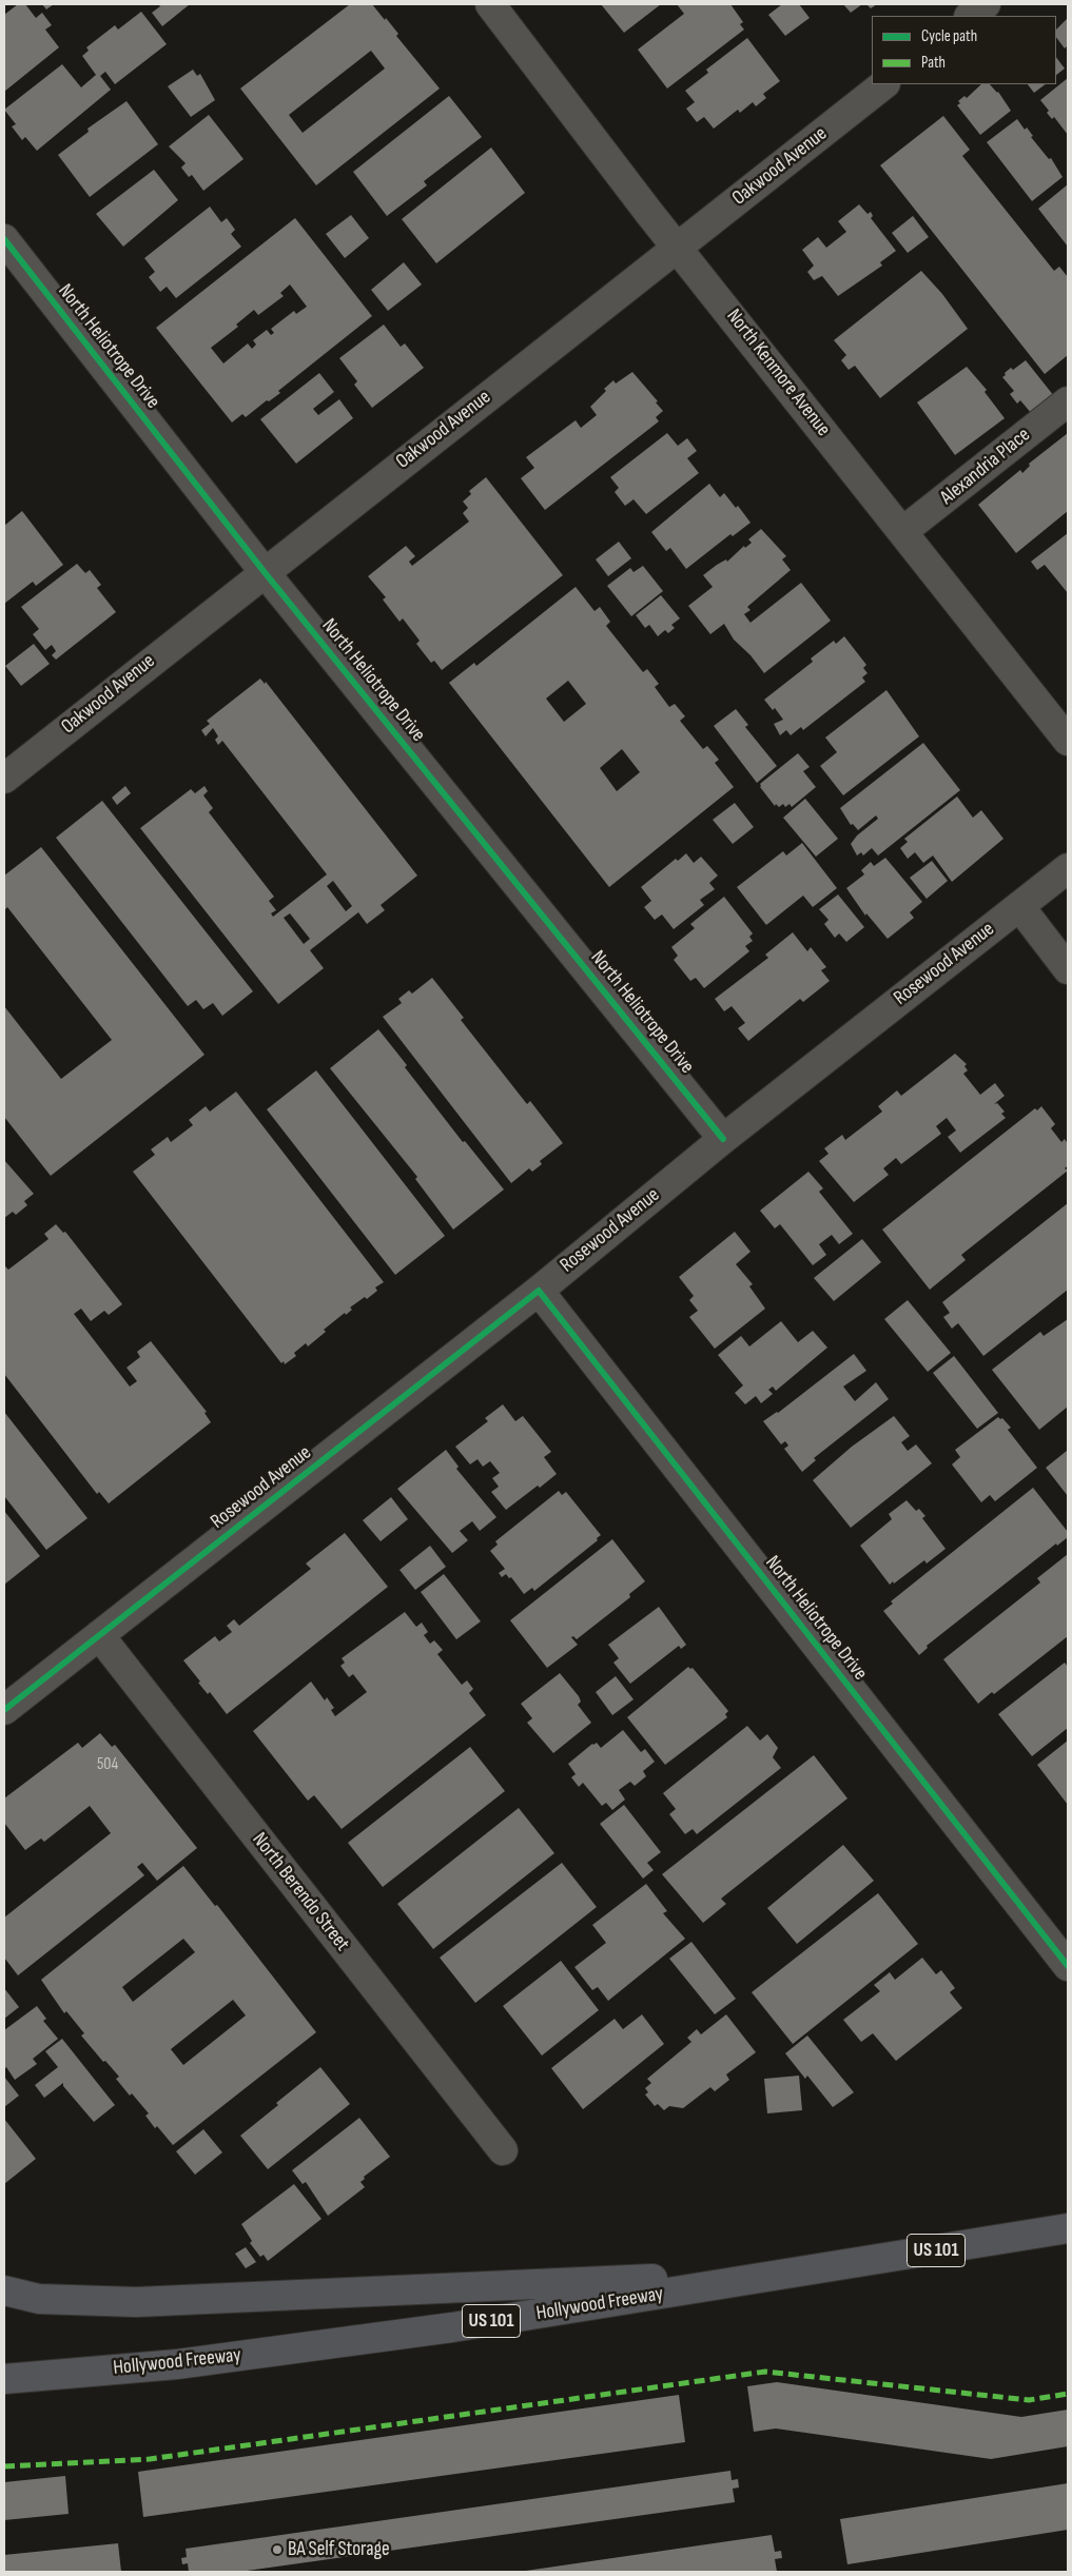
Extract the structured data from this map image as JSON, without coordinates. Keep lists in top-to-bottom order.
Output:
{
  "streets": {
    "highway": ["US 101", "Hollywood Freeway"],
    "street": [
      "Oakwood Avenue",
      "North Heliotrope Drive",
      "North Kenmore Avenue",
      "Alexandria Place",
      "Rosewood Avenue",
      "North Berendo Street"
    ]
  },
  "crossings": [
    ["Oakwood Avenue", "North Heliotrope Drive"],
    ["Oakwood Avenue", "North Kenmore Avenue"],
    ["North Heliotrope Drive", "Rosewood Avenue"],
    ["North Kenmore Avenue", "Alexandria Place"],
    ["Rosewood Avenue", "North Berendo Street"]
  ],
  "places": ["BA Self Storage"],
  "house_numbers": ["504"],
  "legend": ["Cycle path", "Path"]
}
